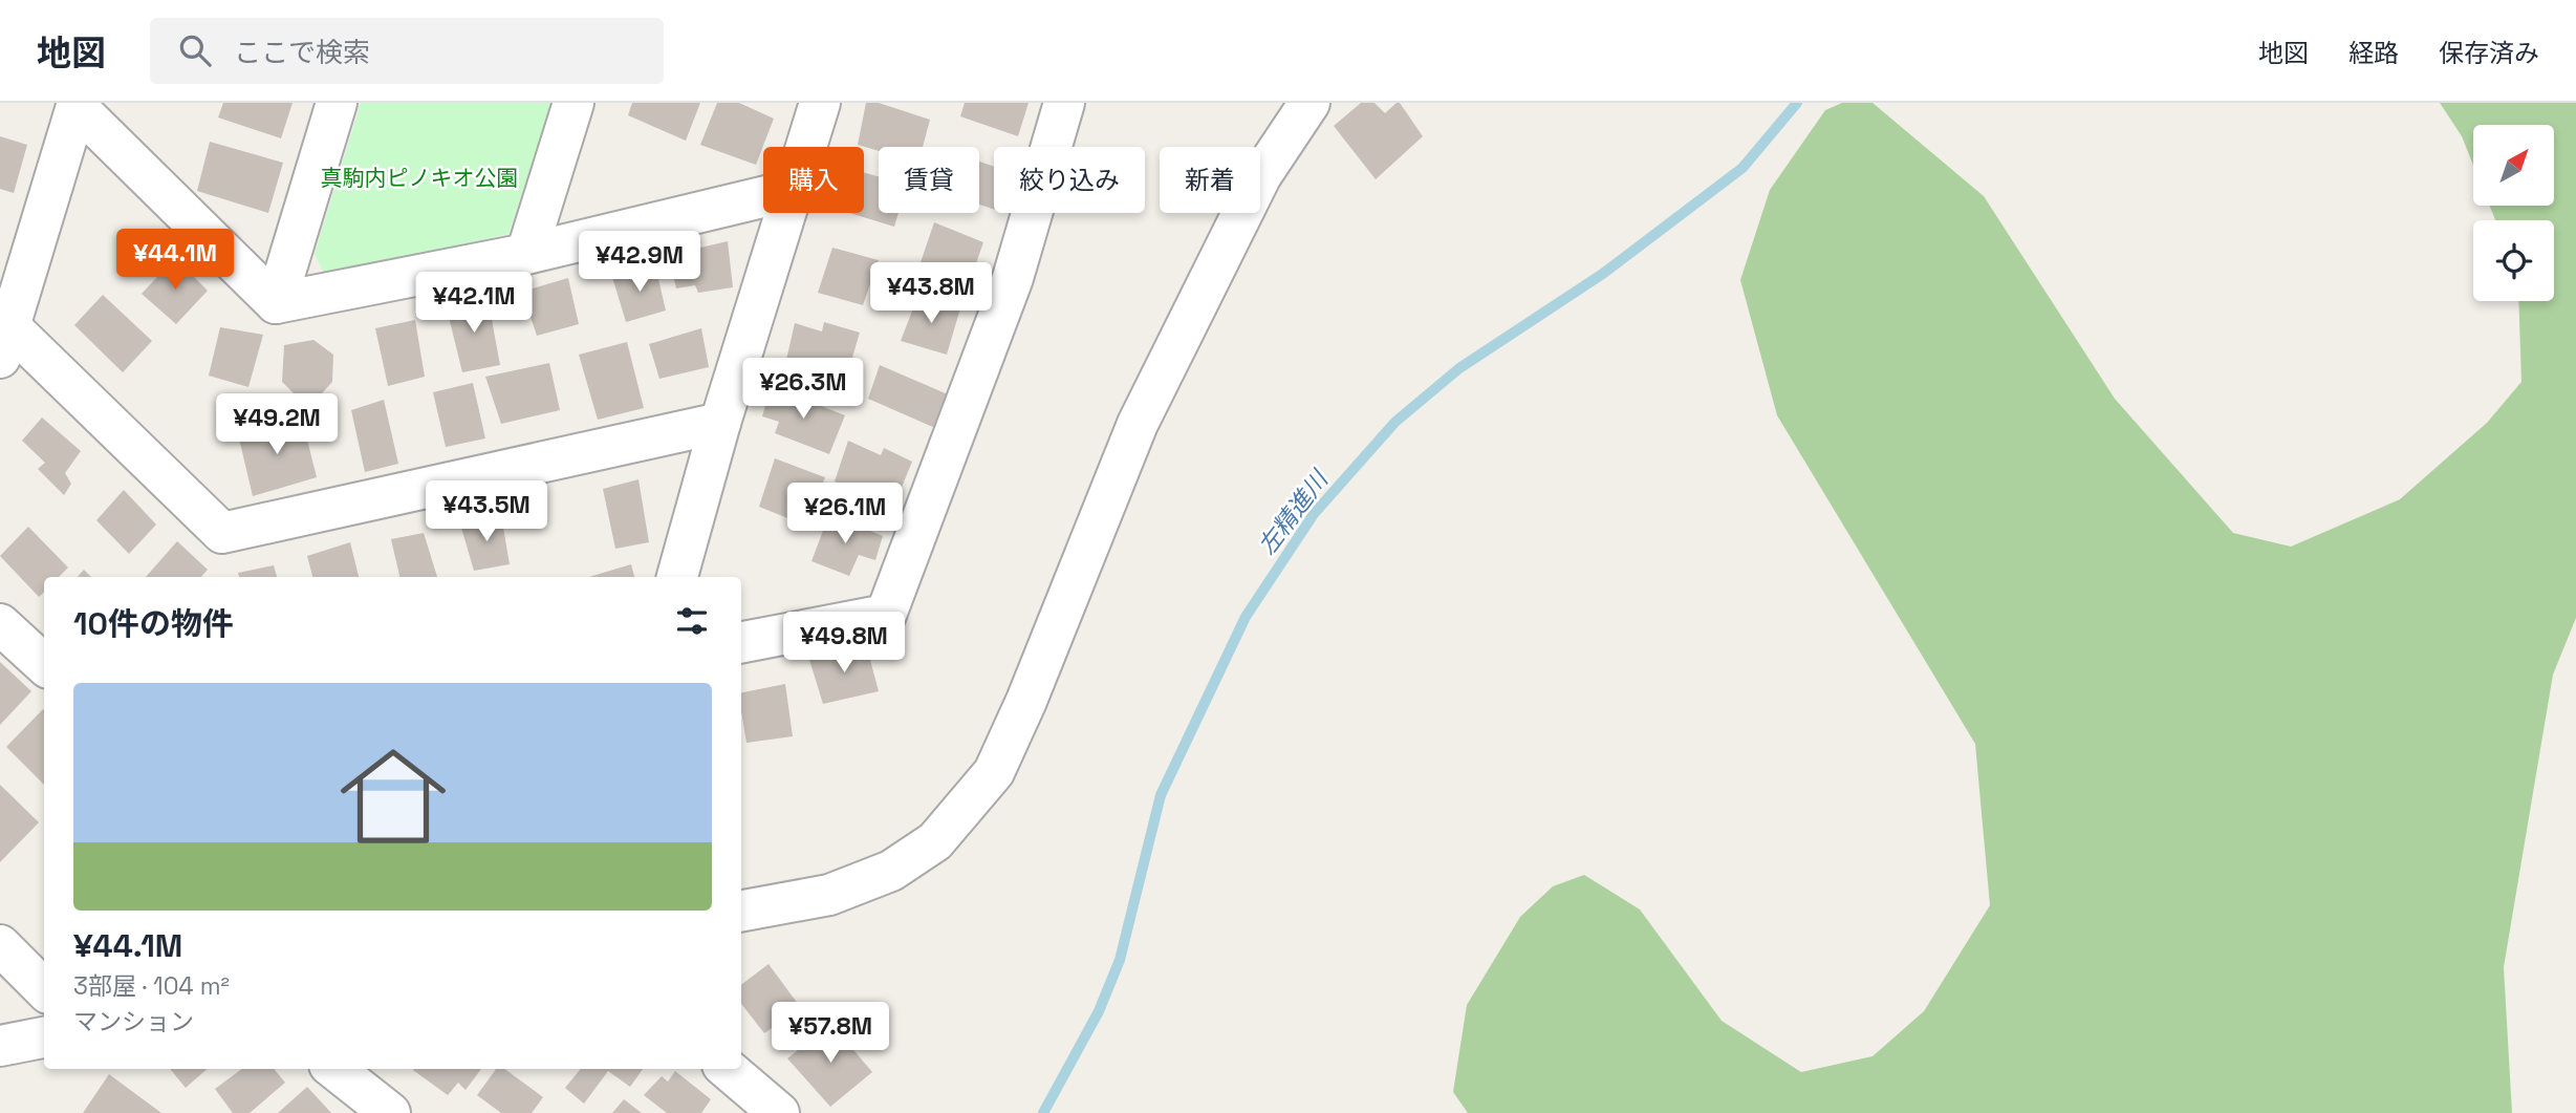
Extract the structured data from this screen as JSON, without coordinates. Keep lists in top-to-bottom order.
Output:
{
  "water": ["左精進川"],
  "parks": ["真駒内ピノキオ公園"],
  "north": "top right",
  "page": {
    "header": "地図",
    "search": "ここで検索",
    "nav": ["地図", "経路", "保存済み"],
    "chip": [
      "購入",
      "賃貸",
      "絞り込み",
      "新着"
    ],
    "price": [
      "¥44.1M",
      "¥42.9M",
      "¥43.8M",
      "¥42.1M",
      "¥26.3M",
      "¥49.2M",
      "¥43.5M",
      "¥26.1M",
      "¥49.8M",
      "¥57.8M"
    ],
    "heading": "10件の物件",
    "list": [
      {
        "name": "¥44.1M",
        "note": "3部屋 · 104 m² · マンション"
      }
    ]
  }
}
